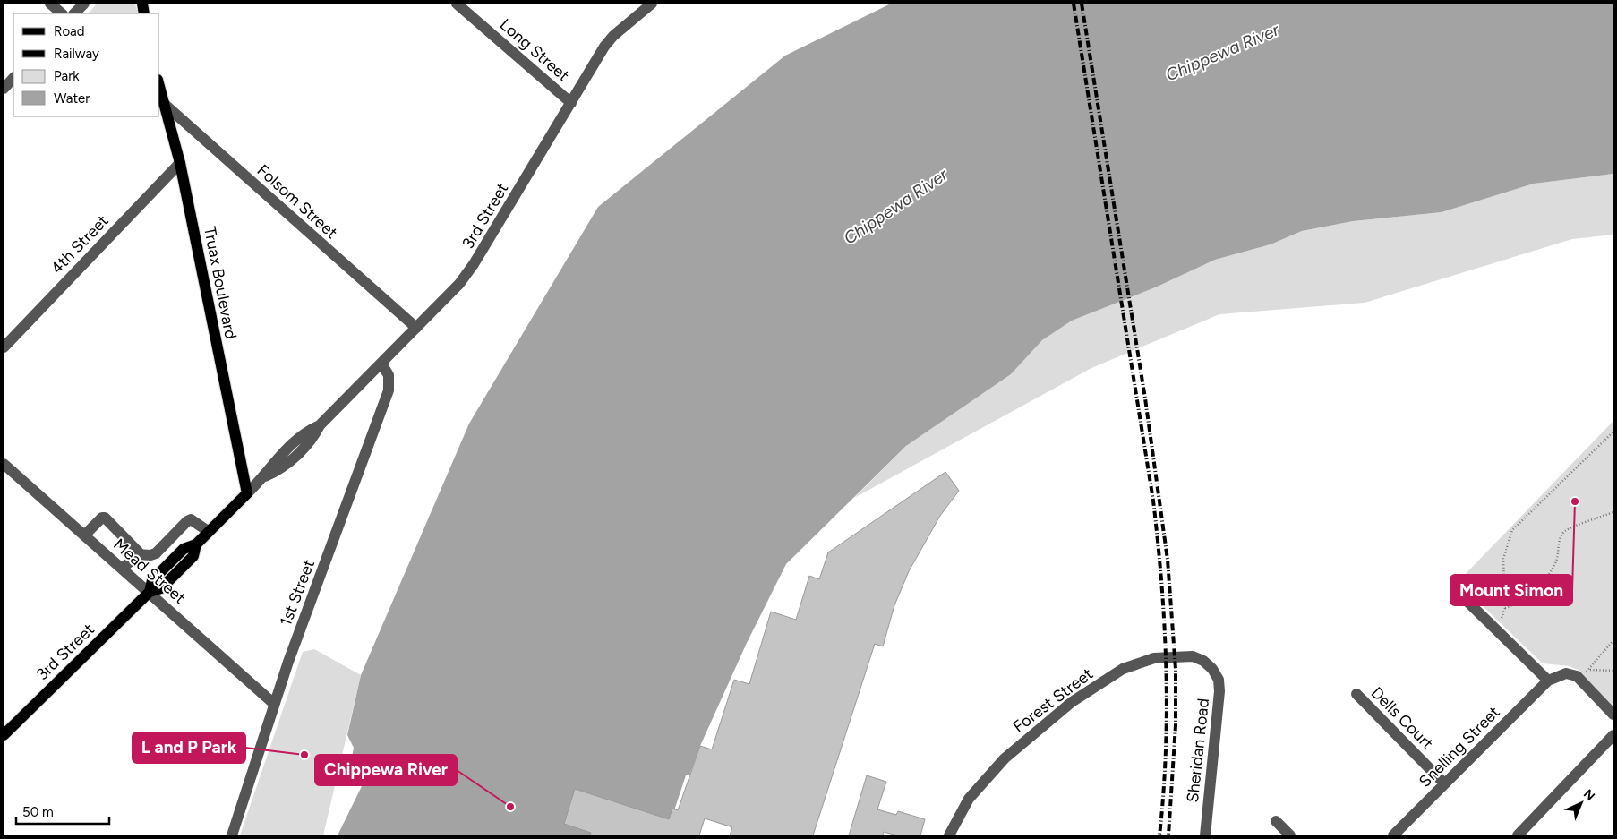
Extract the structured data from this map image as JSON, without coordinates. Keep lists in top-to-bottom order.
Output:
{
  "streets": {
    "main road": ["3rd Street", "Truax Boulevard"],
    "street": [
      "Long Street",
      "Folsom Street",
      "4th Street",
      "Mead Street",
      "1st Street",
      "Forest Street",
      "Dells Court",
      "Snelling Street",
      "Sheridan Road"
    ]
  },
  "crossings": [
    ["Long Street", "3rd Street"],
    ["Folsom Street", "3rd Street"],
    ["Folsom Street", "Truax Boulevard"],
    ["3rd Street", "Truax Boulevard"],
    ["3rd Street", "Mead Street"],
    ["3rd Street", "1st Street"],
    ["4th Street", "Truax Boulevard"],
    ["Mead Street", "1st Street"],
    ["Forest Street", "Sheridan Road"],
    ["Dells Court", "Snelling Street"]
  ],
  "water": ["Chippewa River"],
  "places": ["Mount Simon", "L and P Park", "Chippewa River"],
  "legend": [
    "Road",
    "Railway",
    "Park",
    "Water"
  ],
  "scale_bar": "50 m",
  "north": "top right"
}
